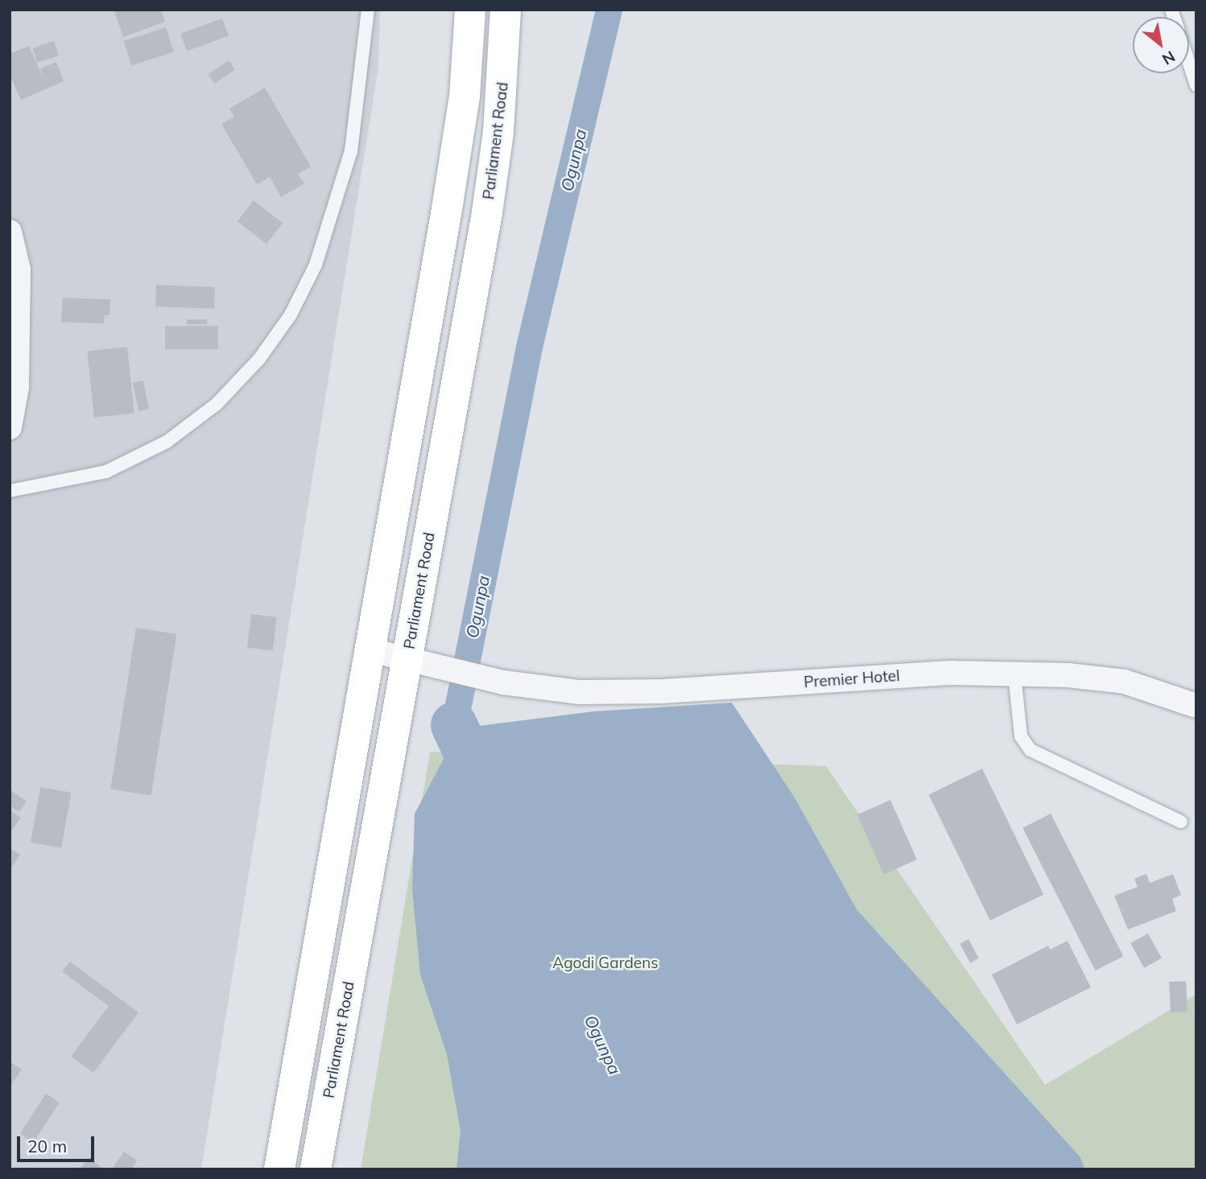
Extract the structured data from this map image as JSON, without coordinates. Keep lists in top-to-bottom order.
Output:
{
  "streets": {
    "main road": ["Parliament Road"],
    "street": ["Premier Hotel"]
  },
  "crossings": [
    ["Parliament Road", "Premier Hotel"]
  ],
  "water": ["Ogunpa"],
  "parks": ["Agodi Gardens"],
  "scale_bar": "20 m",
  "north": "bottom right"
}
